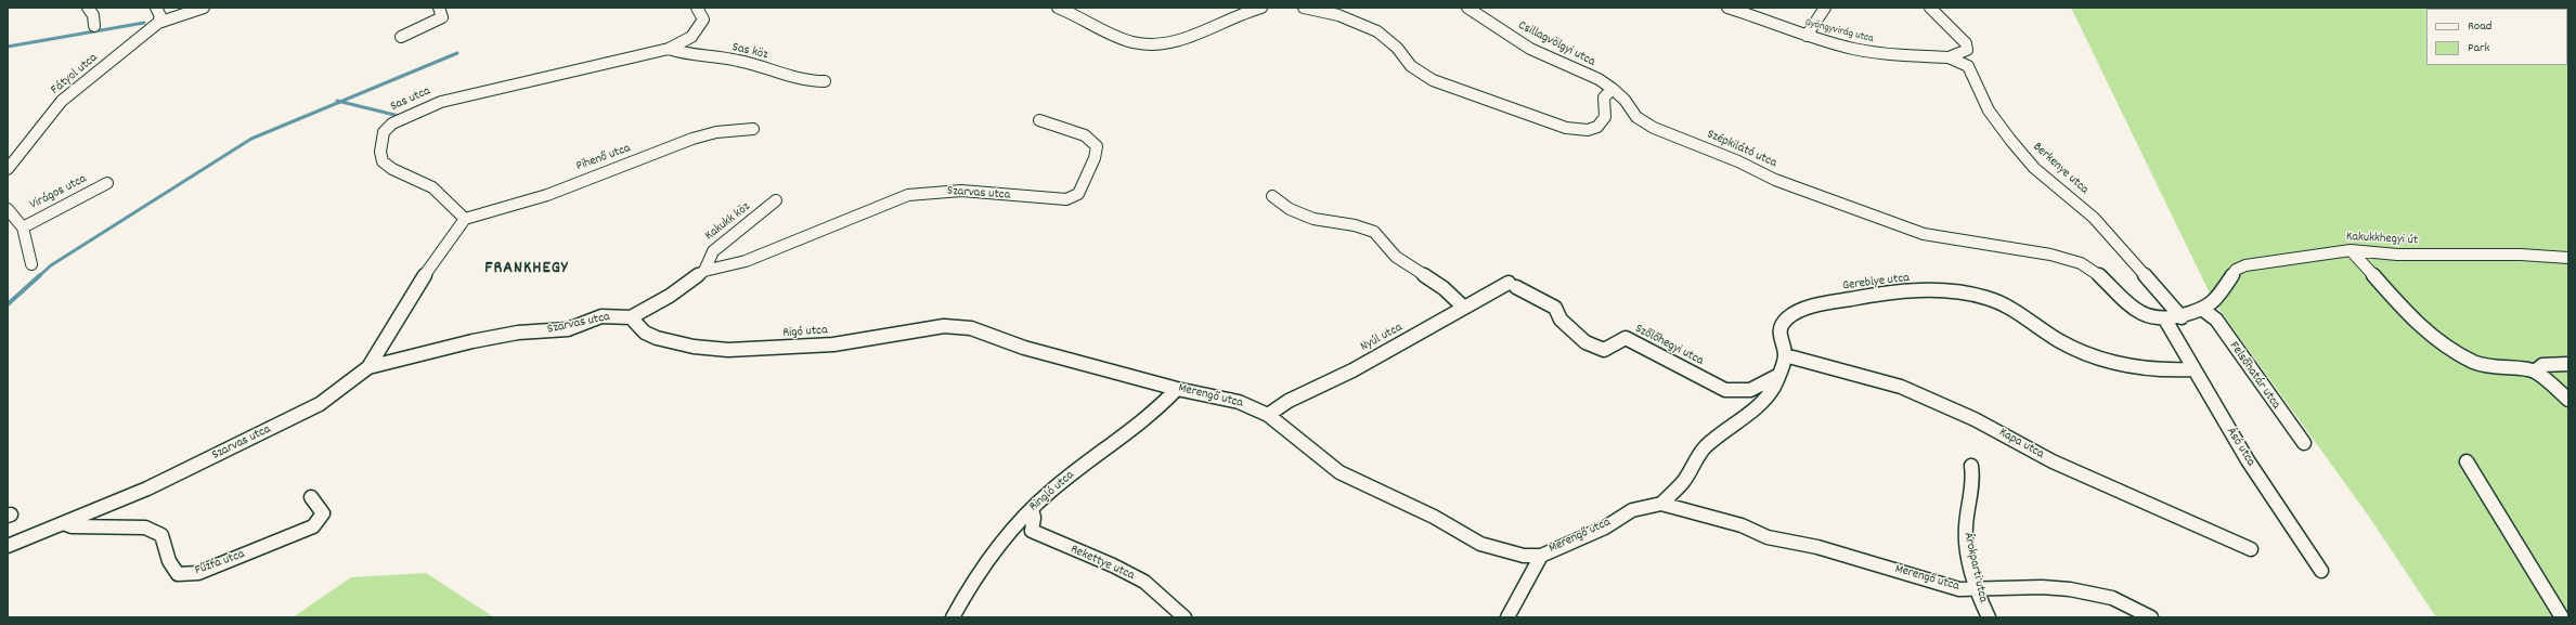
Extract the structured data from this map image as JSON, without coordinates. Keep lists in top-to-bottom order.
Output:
{
  "streets": {
    "street": [
      "Gyöngyvirág utca",
      "Csillagvölgyi utca",
      "Sas köz",
      "Fátyol utca",
      "Sas utca",
      "Szépkilátó utca",
      "Pihenő utca",
      "Berkenye utca",
      "Virágos utca",
      "Szarvas utca",
      "Kakukk köz",
      "Kakukkhegyi út",
      "Gereblye utca",
      "Rigó utca",
      "Nyúl utca",
      "Szőlőhegyi utca",
      "Felsőhatár utca",
      "Merengő utca",
      "Kapa utca",
      "Ásó utca",
      "Ringló utca",
      "Fűzfa utca",
      "Rekettye utca",
      "Árokparti utca"
    ]
  },
  "crossings": [
    ["Gyöngyvirág utca", "Berkenye utca"],
    ["Csillagvölgyi utca", "Szépkilátó utca"],
    ["Sas köz", "Sas utca"],
    ["Sas utca", "Pihenő utca"],
    ["Szépkilátó utca", "Berkenye utca"],
    ["Szépkilátó utca", "Kakukkhegyi út"],
    ["Szépkilátó utca", "Felsőhatár utca"],
    ["Szépkilátó utca", "Ásó utca"],
    ["Szarvas utca", "Kakukk köz"],
    ["Szarvas utca", "Rigó utca"],
    ["Szarvas utca", "Fűzfa utca"],
    ["Gereblye utca", "Kapa utca"],
    ["Gereblye utca", "Ásó utca"],
    ["Rigó utca", "Merengő utca"],
    ["Nyúl utca", "Szőlőhegyi utca"],
    ["Nyúl utca", "Merengő utca"],
    ["Merengő utca", "Ringló utca"],
    ["Merengő utca", "Árokparti utca"],
    ["Ringló utca", "Rekettye utca"]
  ],
  "districts": ["FRANKHEGY"],
  "legend": ["Road", "Park"]
}
